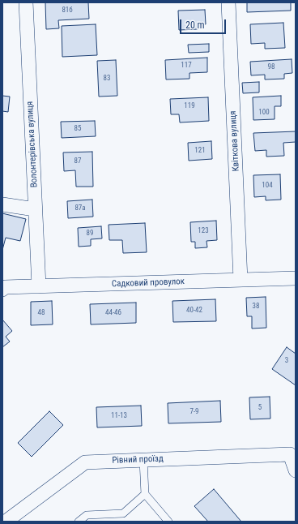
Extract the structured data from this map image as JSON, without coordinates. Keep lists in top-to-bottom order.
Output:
{
  "streets": {
    "street": [
      "Квіткова вулиця",
      "Волонтерівська вулиця",
      "Садковий провулок",
      "Рівний проїзд"
    ]
  },
  "crossings": [
    ["Квіткова вулиця", "Садковий провулок"],
    ["Волонтерівська вулиця", "Садковий провулок"]
  ],
  "house_numbers": [
    "81б",
    "117",
    "98",
    "83",
    "119",
    "100",
    "85",
    "121",
    "87",
    "104",
    "87а",
    "123",
    "89",
    "38",
    "40-42",
    "48",
    "44-46",
    "3",
    "5",
    "7-9",
    "11-13"
  ],
  "scale_bar": "20 m"
}
